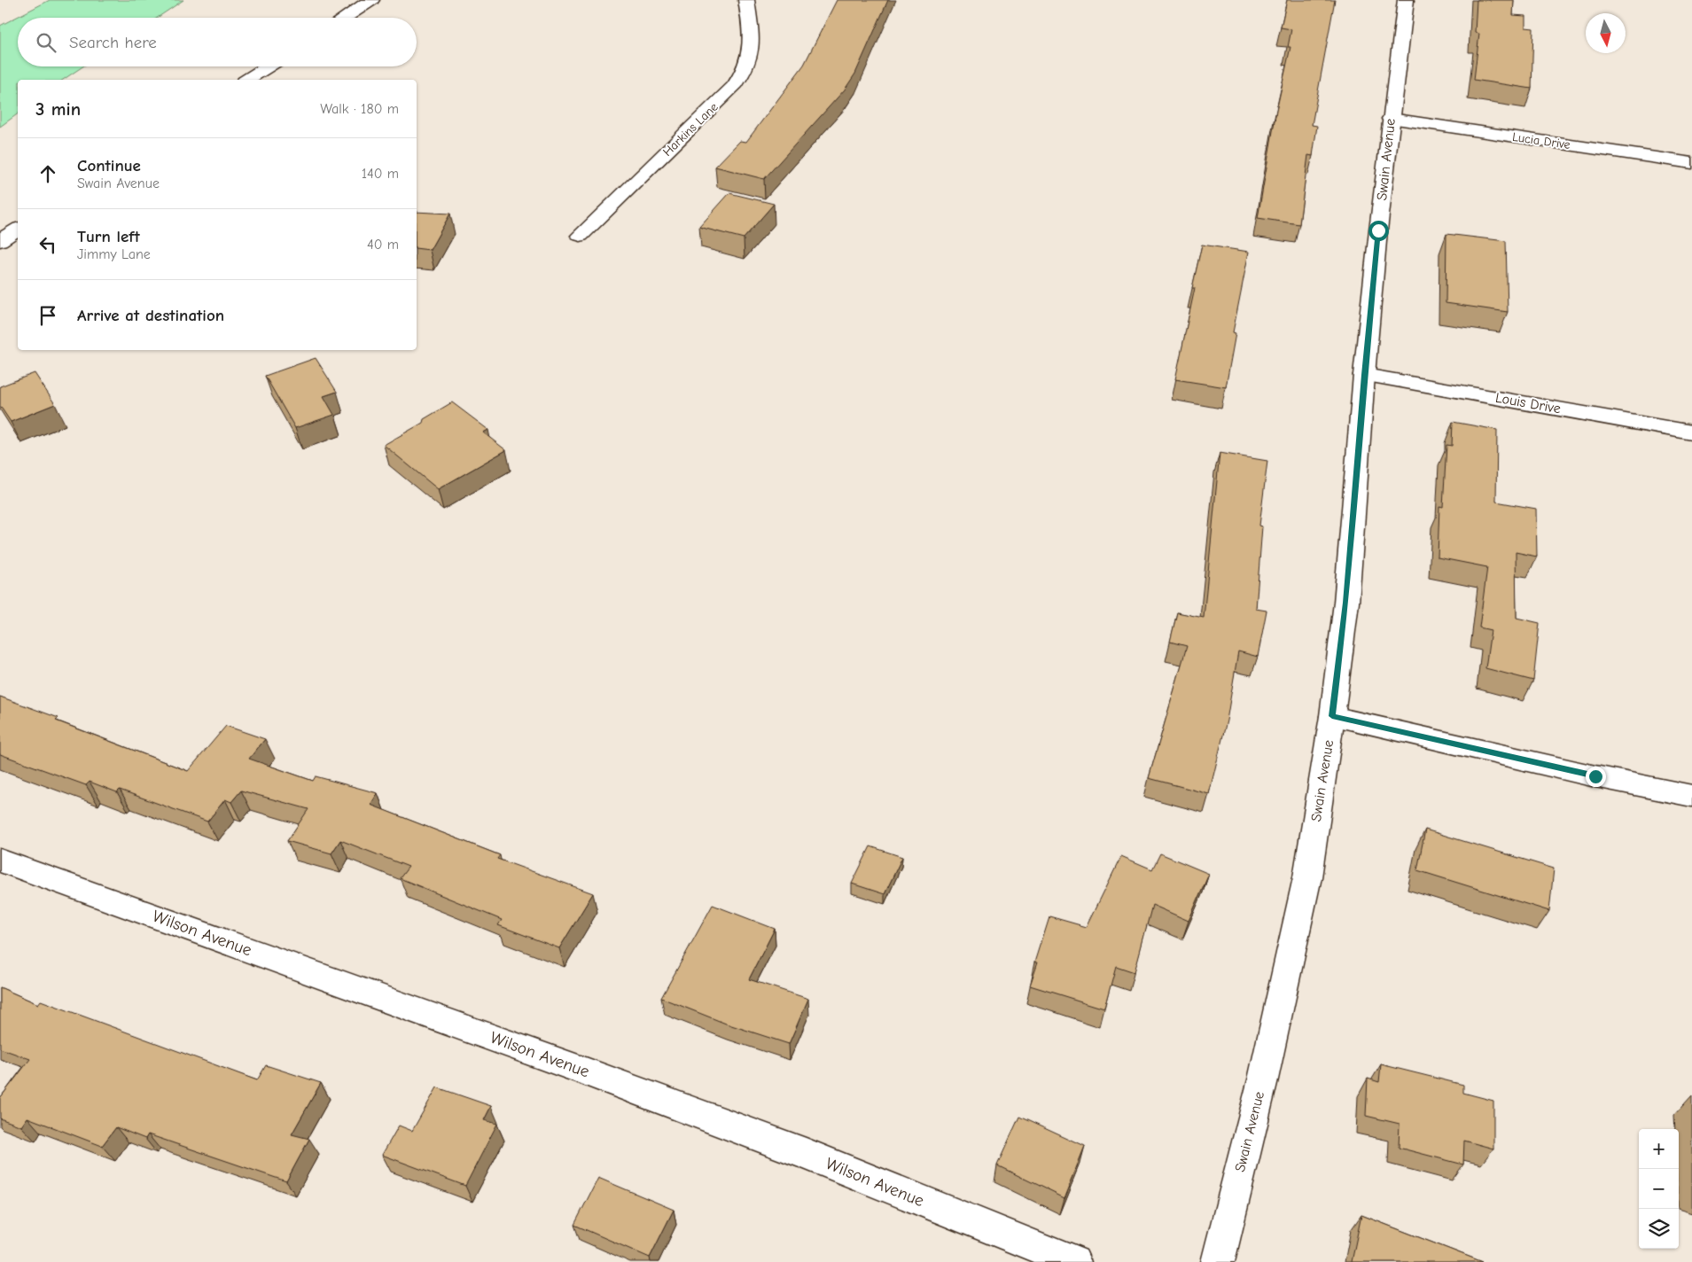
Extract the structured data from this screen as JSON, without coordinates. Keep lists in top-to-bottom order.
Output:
{
  "streets": {
    "street": [
      "Harkins Lane",
      "Lucia Drive",
      "Swain Avenue",
      "Louis Drive",
      "Wilson Avenue"
    ]
  },
  "crossings": [
    ["Lucia Drive", "Swain Avenue"],
    ["Swain Avenue", "Louis Drive"]
  ],
  "north": "bottom",
  "page": {
    "search": "Search here",
    "heading": ["3 min", "Walk · 180 m"],
    "list": [
      ["Continue", "Swain Avenue", "140 m"],
      ["Turn left", "Jimmy Lane", "40 m"],
      "Arrive at destination"
    ],
    "map_buttons": ["+", "−"]
  }
}
